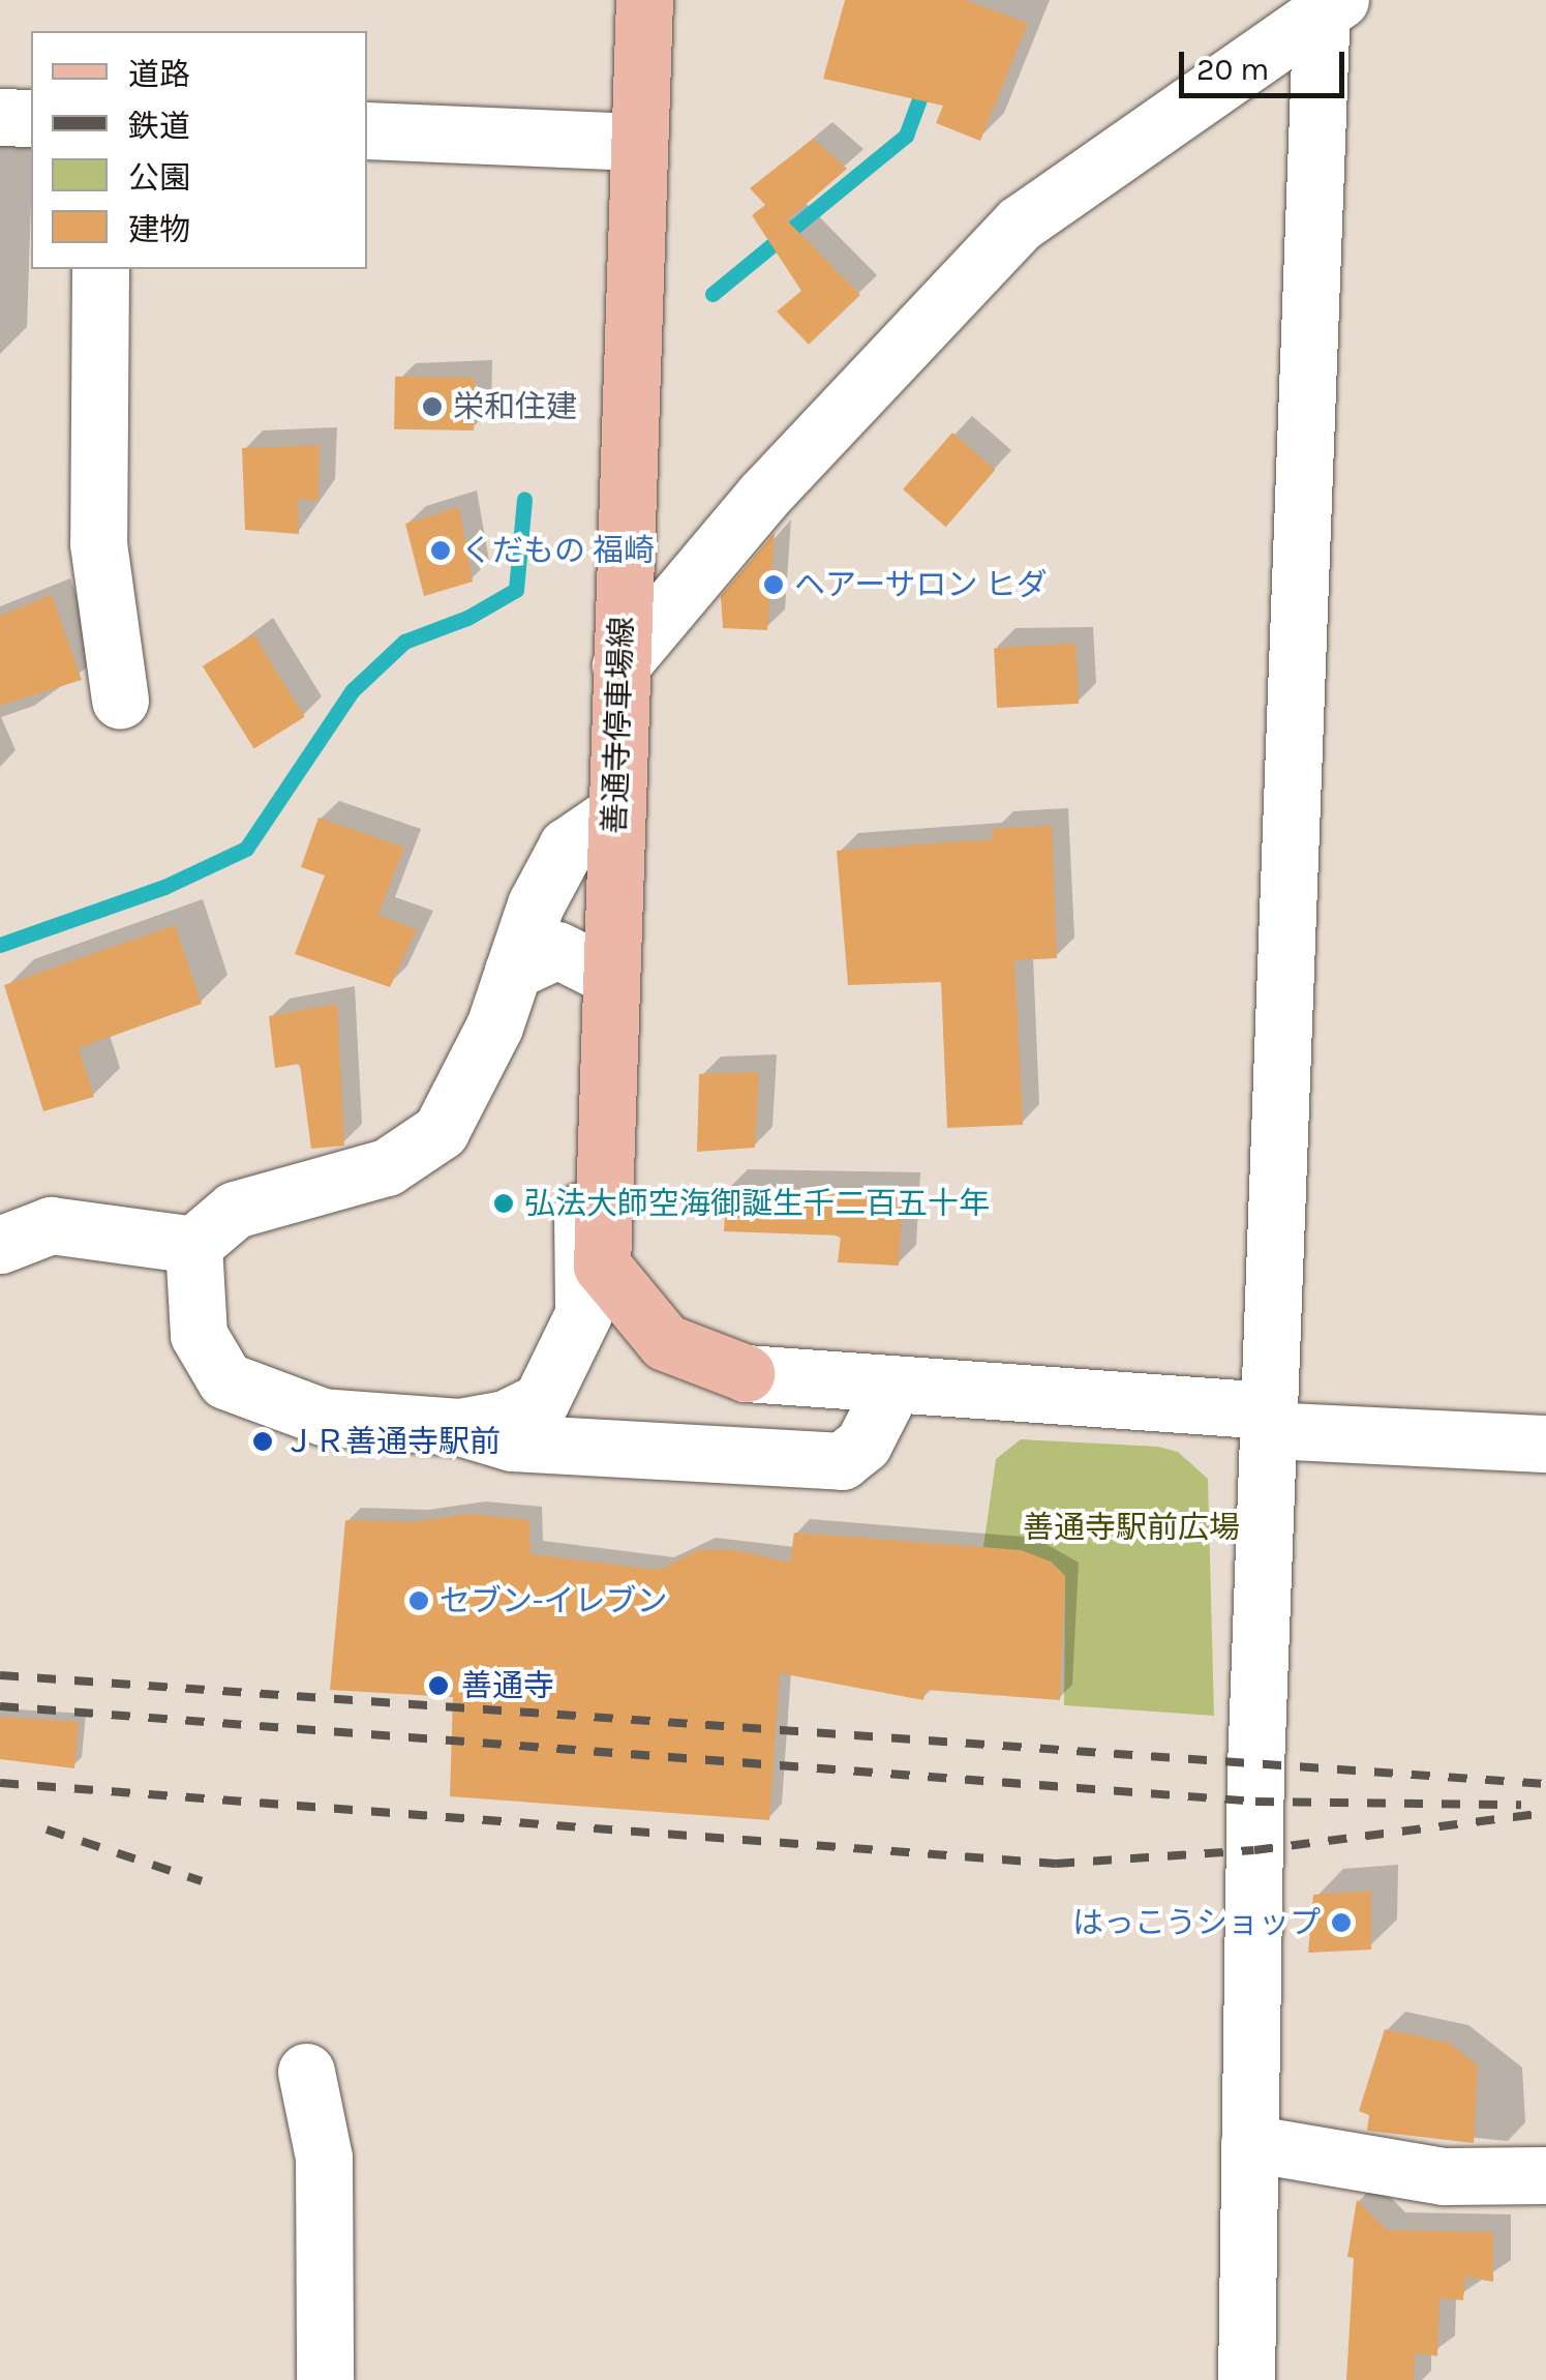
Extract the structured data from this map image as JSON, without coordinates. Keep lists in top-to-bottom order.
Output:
{
  "streets": {
    "main road": ["善通寺停車場線"]
  },
  "parks": ["善通寺駅前広場"],
  "places": [
    "栄和住建",
    "くだもの 福崎",
    "ヘアーサロン ヒダ",
    "弘法大師空海御誕生千二百五十年",
    "ＪＲ善通寺駅前",
    "セブン-イレブン",
    "善通寺",
    "はっこうショップ"
  ],
  "legend": [
    "道路",
    "鉄道",
    "公園",
    "建物"
  ],
  "scale_bar": "20 m"
}
